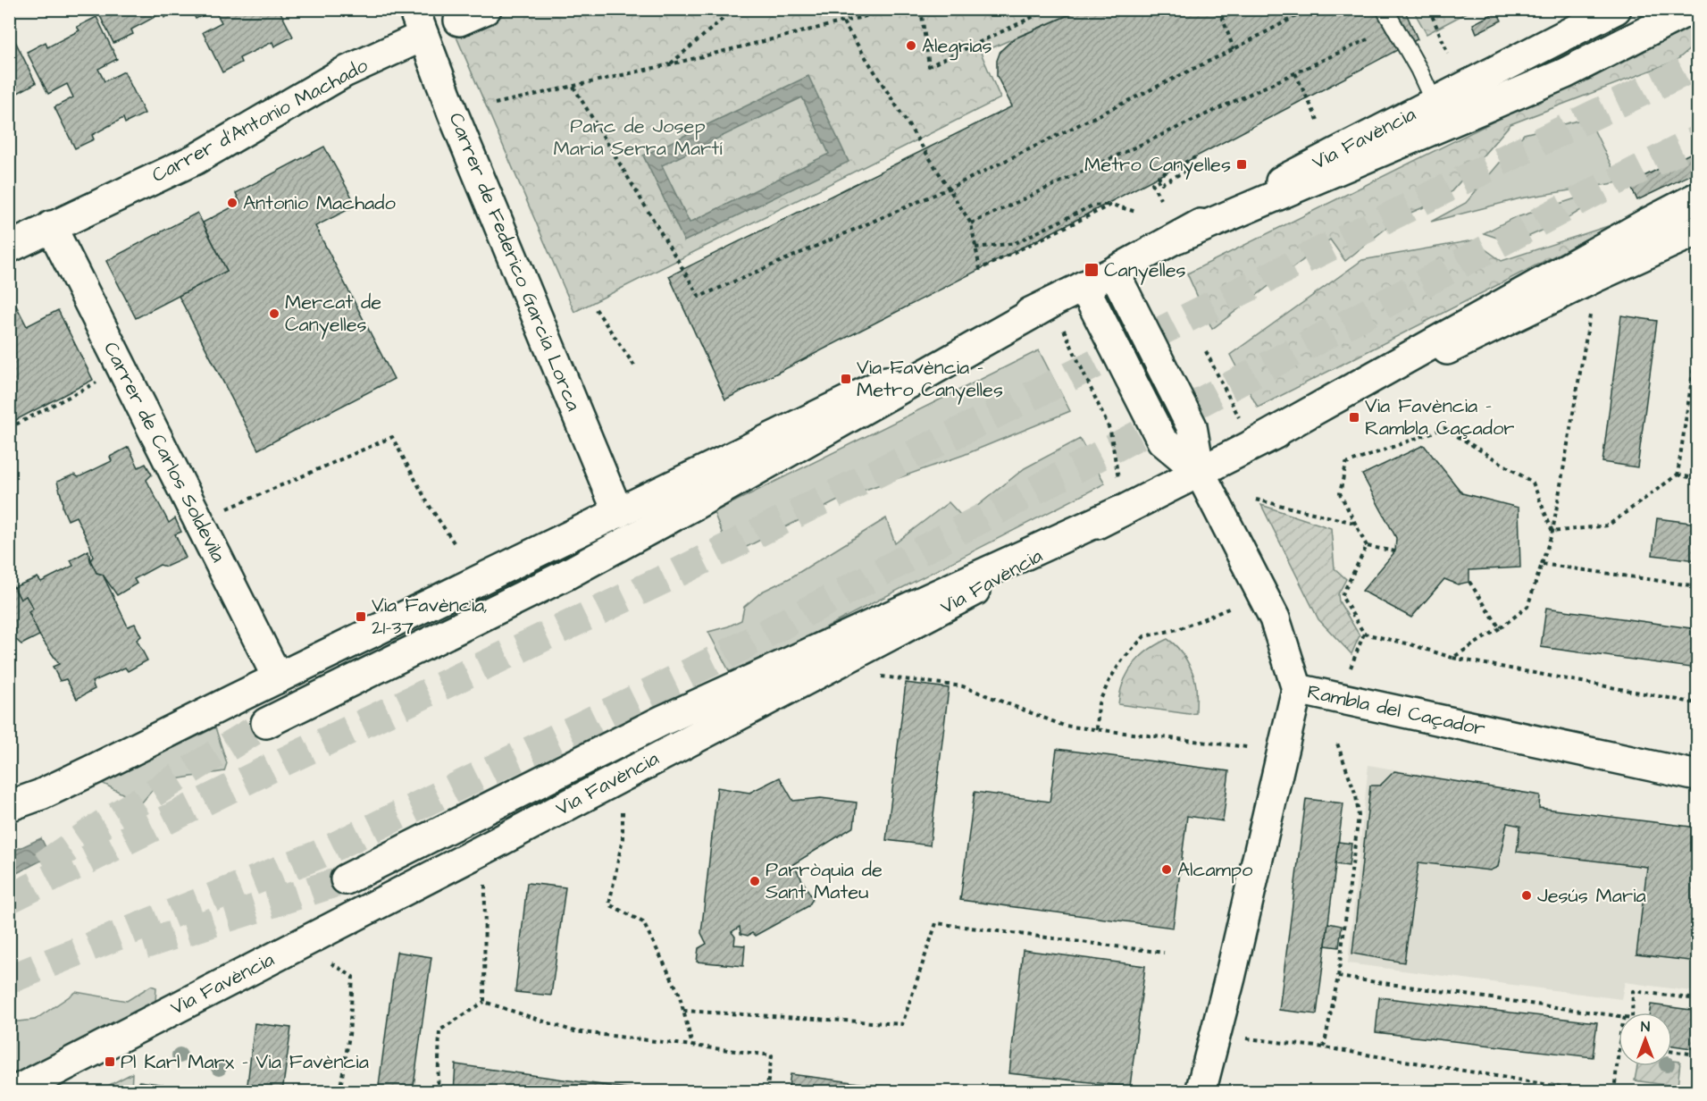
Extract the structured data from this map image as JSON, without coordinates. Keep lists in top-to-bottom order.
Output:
{
  "streets": {
    "main road": [
      "Carrer d'Antonio Machado",
      "Via Favència",
      "Carrer de Federico García Lorca",
      "Carrer de Carlos Soldevila",
      "Rambla del Caçador"
    ]
  },
  "crossings": [
    ["Carrer d'Antonio Machado", "Carrer de Federico García Lorca"],
    ["Carrer d'Antonio Machado", "Carrer de Carlos Soldevila"],
    ["Via Favència", "Carrer de Federico García Lorca"],
    ["Via Favència", "Carrer de Carlos Soldevila"],
    ["Via Favència", "Rambla del Caçador"]
  ],
  "parks": ["Parc de Josep Maria Serra Martí"],
  "places": {
    "other": [
      "Alegrias",
      "Antonio Machado",
      "Mercat de Canyelles",
      "Alcampo",
      "Parròquia de Sant Mateu",
      "Jesús Maria"
    ],
    "transit": [
      "Metro Canyelles",
      "Canyelles",
      "Via Favència - Metro Canyelles",
      "Via Favència - Rambla Caçador",
      "Via Favència, 21-37",
      "Pl Karl Marx - Via Favència"
    ]
  },
  "north": "top"
}
